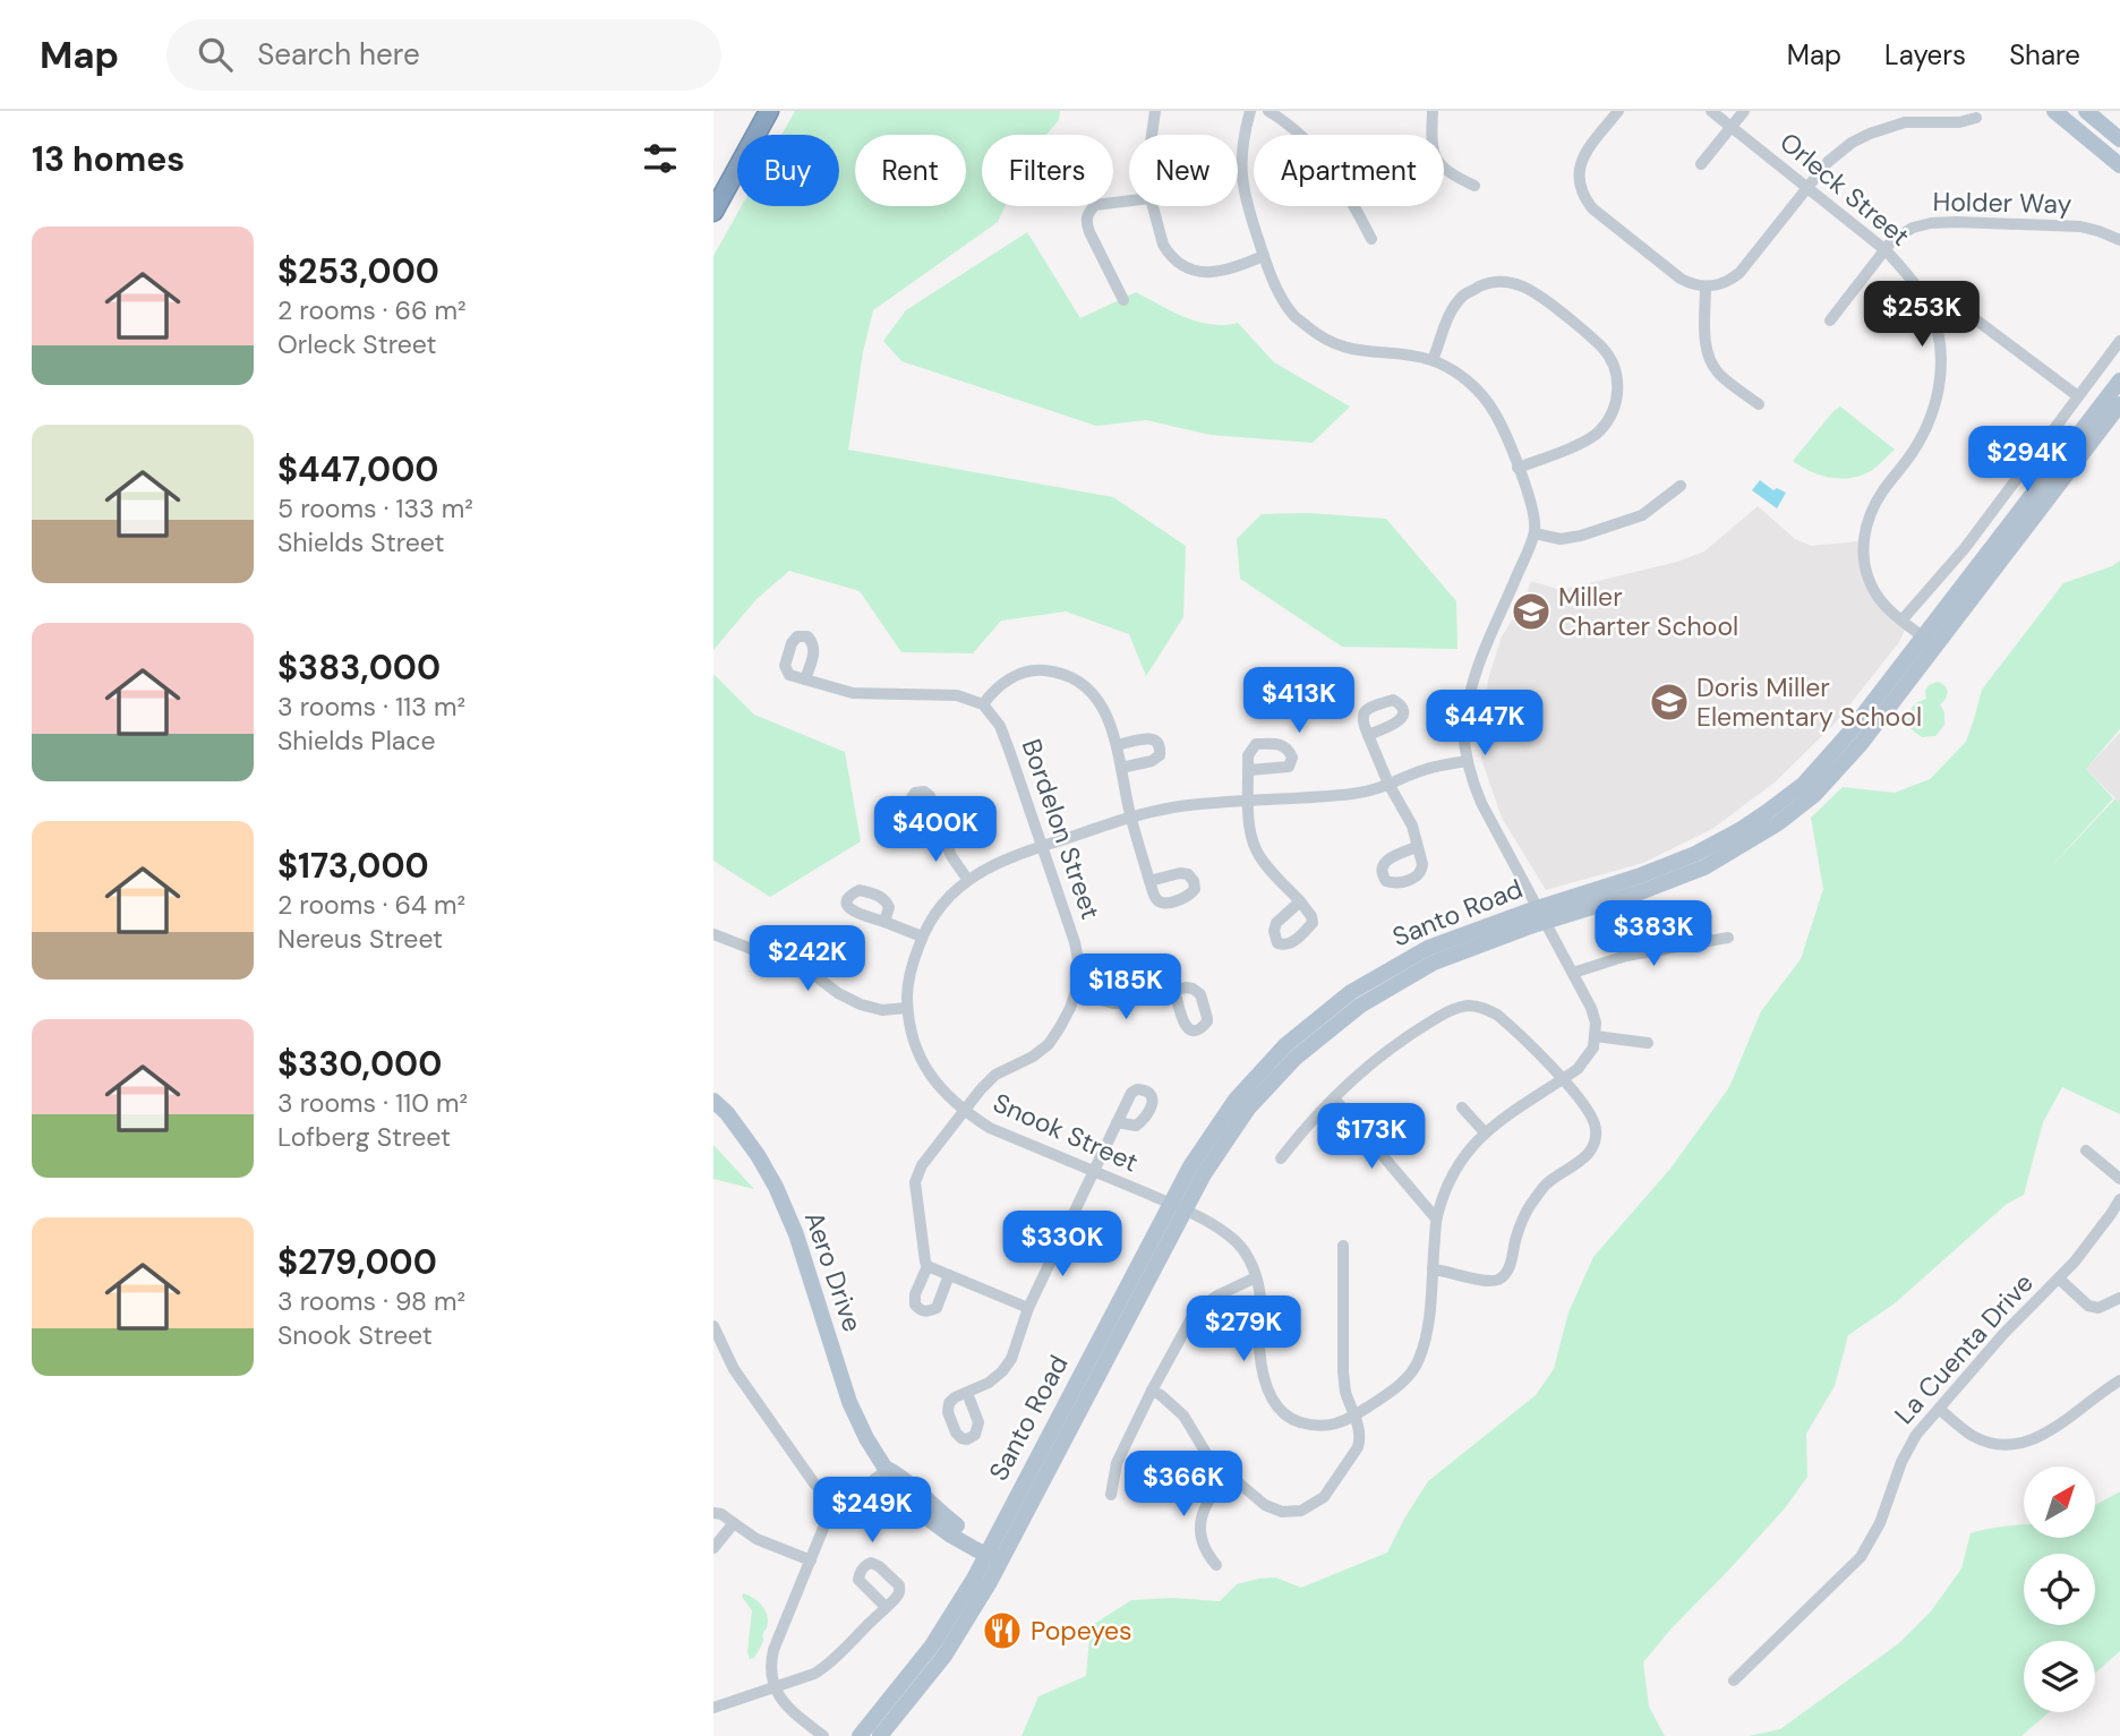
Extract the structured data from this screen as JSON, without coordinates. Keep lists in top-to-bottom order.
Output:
{
  "streets": {
    "main road": ["Santo Road", "Aero Drive"],
    "street": [
      "Orleck Street",
      "Holder Way",
      "Bordelon Street",
      "Snook Street",
      "La Cuenta Drive"
    ]
  },
  "crossings": [
    ["Orleck Street", "Holder Way"],
    ["Orleck Street", "Santo Road"],
    ["Bordelon Street", "Snook Street"],
    ["Santo Road", "Snook Street"],
    ["Santo Road", "Aero Drive"]
  ],
  "places": {
    "school or university": ["Miller Charter School", "Doris Miller Elementary School"],
    "restaurant": ["Popeyes"]
  },
  "north": "top right",
  "page": {
    "header": "Map",
    "search": "Search here",
    "nav": ["Map", "Layers", "Share"],
    "heading": "13 homes",
    "chip": [
      "Buy",
      "Rent",
      "Filters",
      "New",
      "Apartment"
    ],
    "list": [
      {
        "name": "$253,000",
        "note": "2 rooms · 66 m² · Orleck Street"
      },
      {
        "name": "$447,000",
        "note": "5 rooms · 133 m² · Shields Street"
      },
      {
        "name": "$383,000",
        "note": "3 rooms · 113 m² · Shields Place"
      },
      {
        "name": "$173,000",
        "note": "2 rooms · 64 m² · Nereus Street"
      },
      {
        "name": "$330,000",
        "note": "3 rooms · 110 m² · Lofberg Street"
      },
      {
        "name": "$279,000",
        "note": "3 rooms · 98 m² · Snook Street"
      }
    ],
    "price": [
      "$253K",
      "$294K",
      "$413K",
      "$447K",
      "$400K",
      "$383K",
      "$242K",
      "$185K",
      "$173K",
      "$330K",
      "$279K",
      "$366K",
      "$249K"
    ]
  }
}
